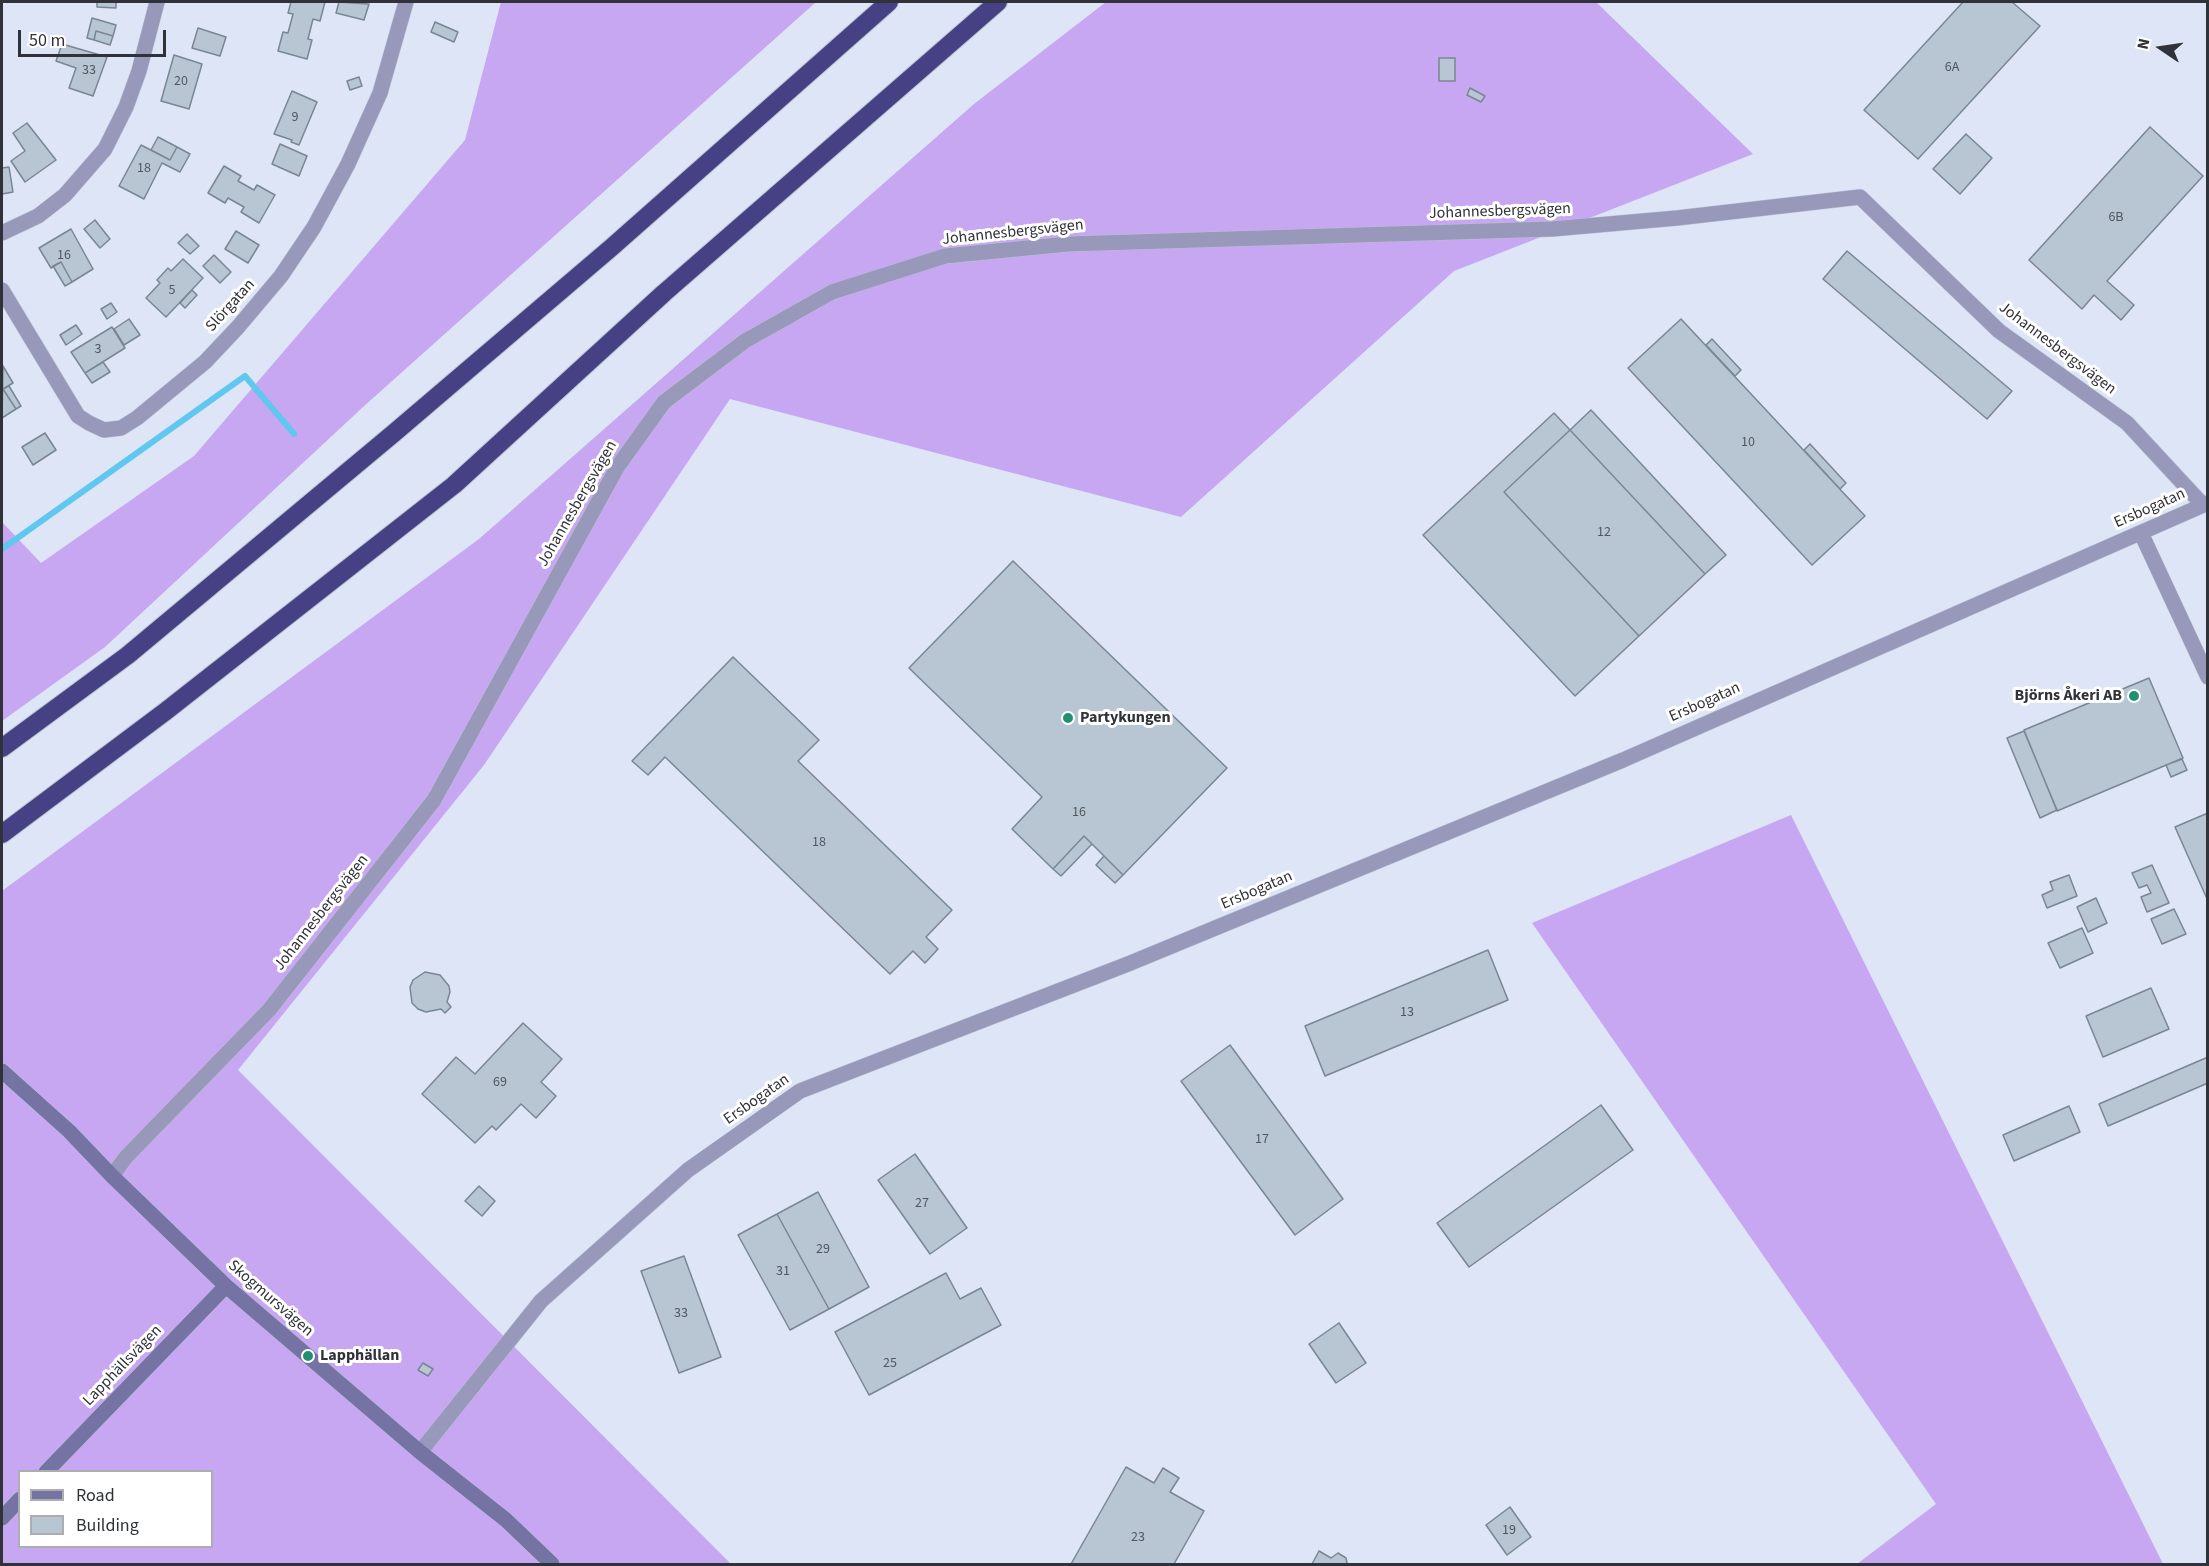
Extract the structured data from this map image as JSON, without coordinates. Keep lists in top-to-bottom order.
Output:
{
  "streets": {
    "street": [
      "Johannesbergsvägen",
      "Slörgatan",
      "Ersbogatan",
      "Skogmursvägen",
      "Lapphällsvägen"
    ]
  },
  "crossings": [
    ["Johannesbergsvägen", "Ersbogatan"],
    ["Johannesbergsvägen", "Skogmursvägen"],
    ["Ersbogatan", "Skogmursvägen"],
    ["Skogmursvägen", "Lapphällsvägen"]
  ],
  "places": ["Björns Åkeri AB", "Partykungen", "Lapphällan"],
  "house_numbers": [
    "6A",
    "33",
    "20",
    "9",
    "18",
    "6B",
    "16",
    "5",
    "3",
    "10",
    "12",
    "16",
    "18",
    "13",
    "69",
    "17",
    "27",
    "29",
    "31",
    "33",
    "25",
    "19",
    "23"
  ],
  "legend": ["Road", "Building"],
  "scale_bar": "50 m",
  "north": "left"
}
